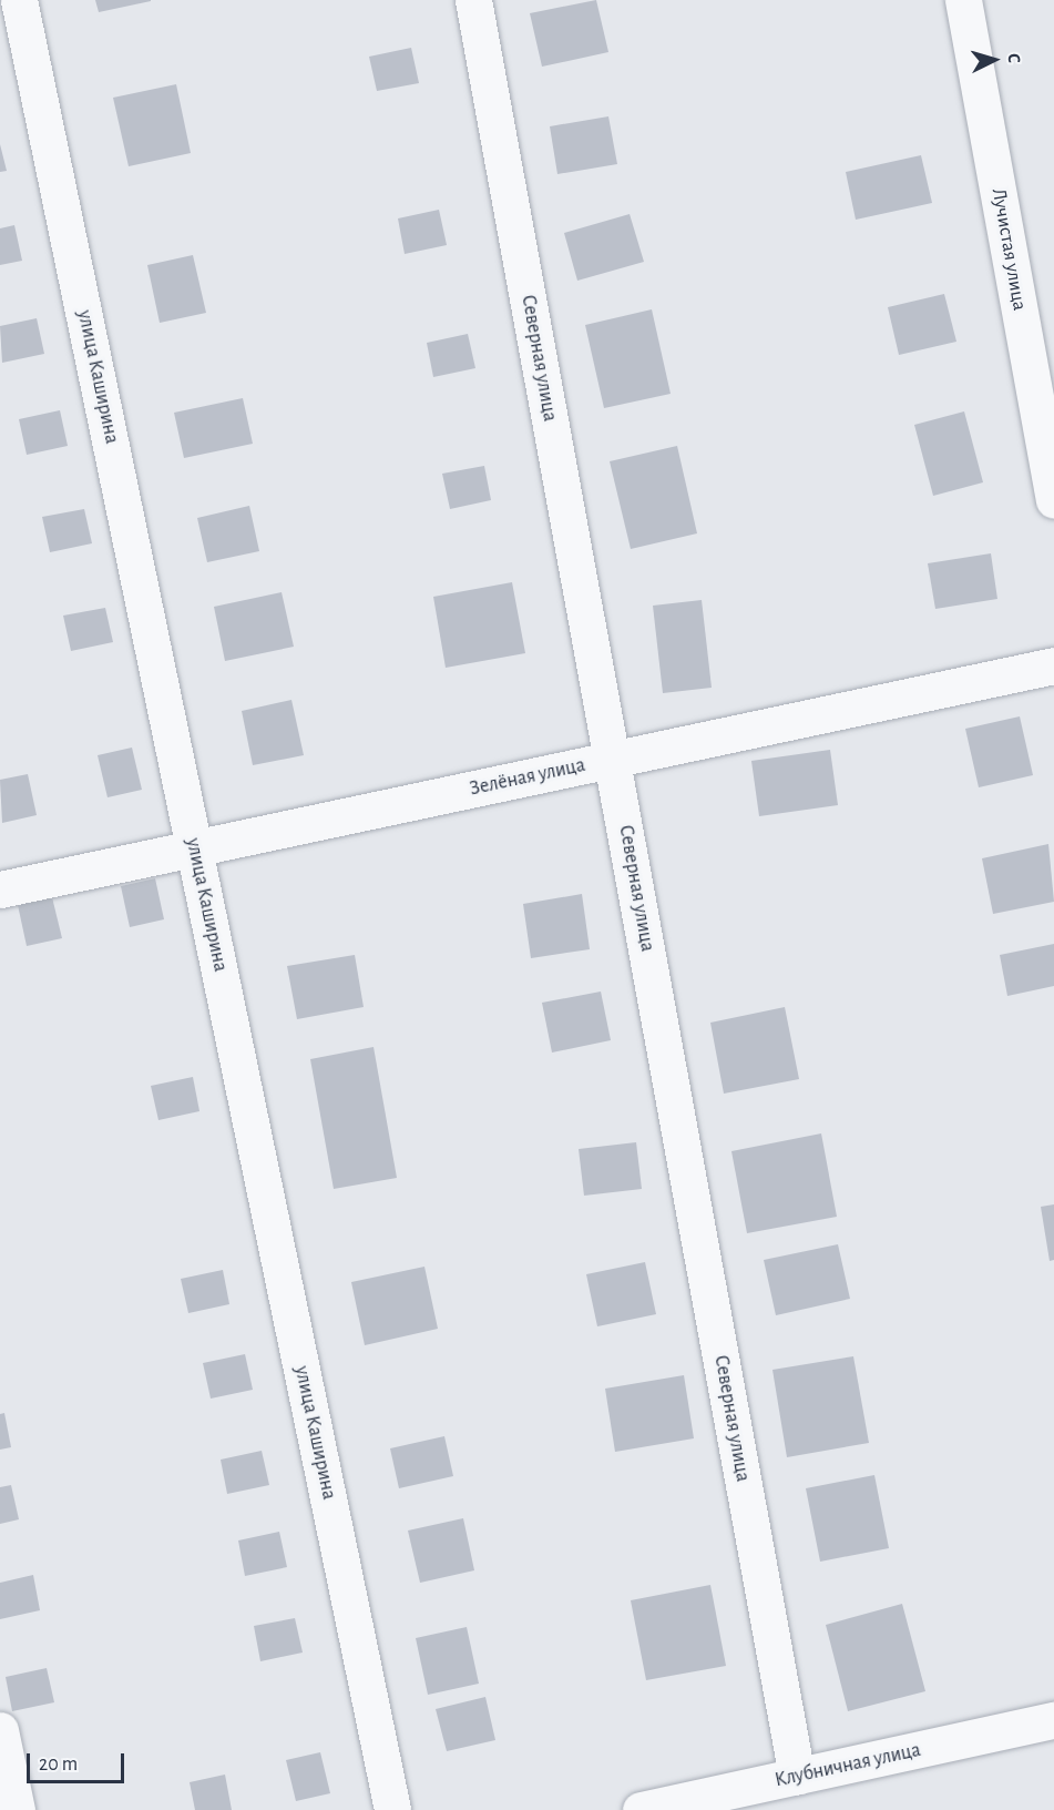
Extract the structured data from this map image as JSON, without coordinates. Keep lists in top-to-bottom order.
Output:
{
  "streets": {
    "street": [
      "Лучистая улица",
      "Северная улица",
      "улица Каширина",
      "Зелёная улица",
      "Клубничная улица"
    ]
  },
  "crossings": [
    ["Северная улица", "Зелёная улица"],
    ["Северная улица", "Клубничная улица"],
    ["улица Каширина", "Зелёная улица"]
  ],
  "scale_bar": "20 m",
  "north": "right"
}
